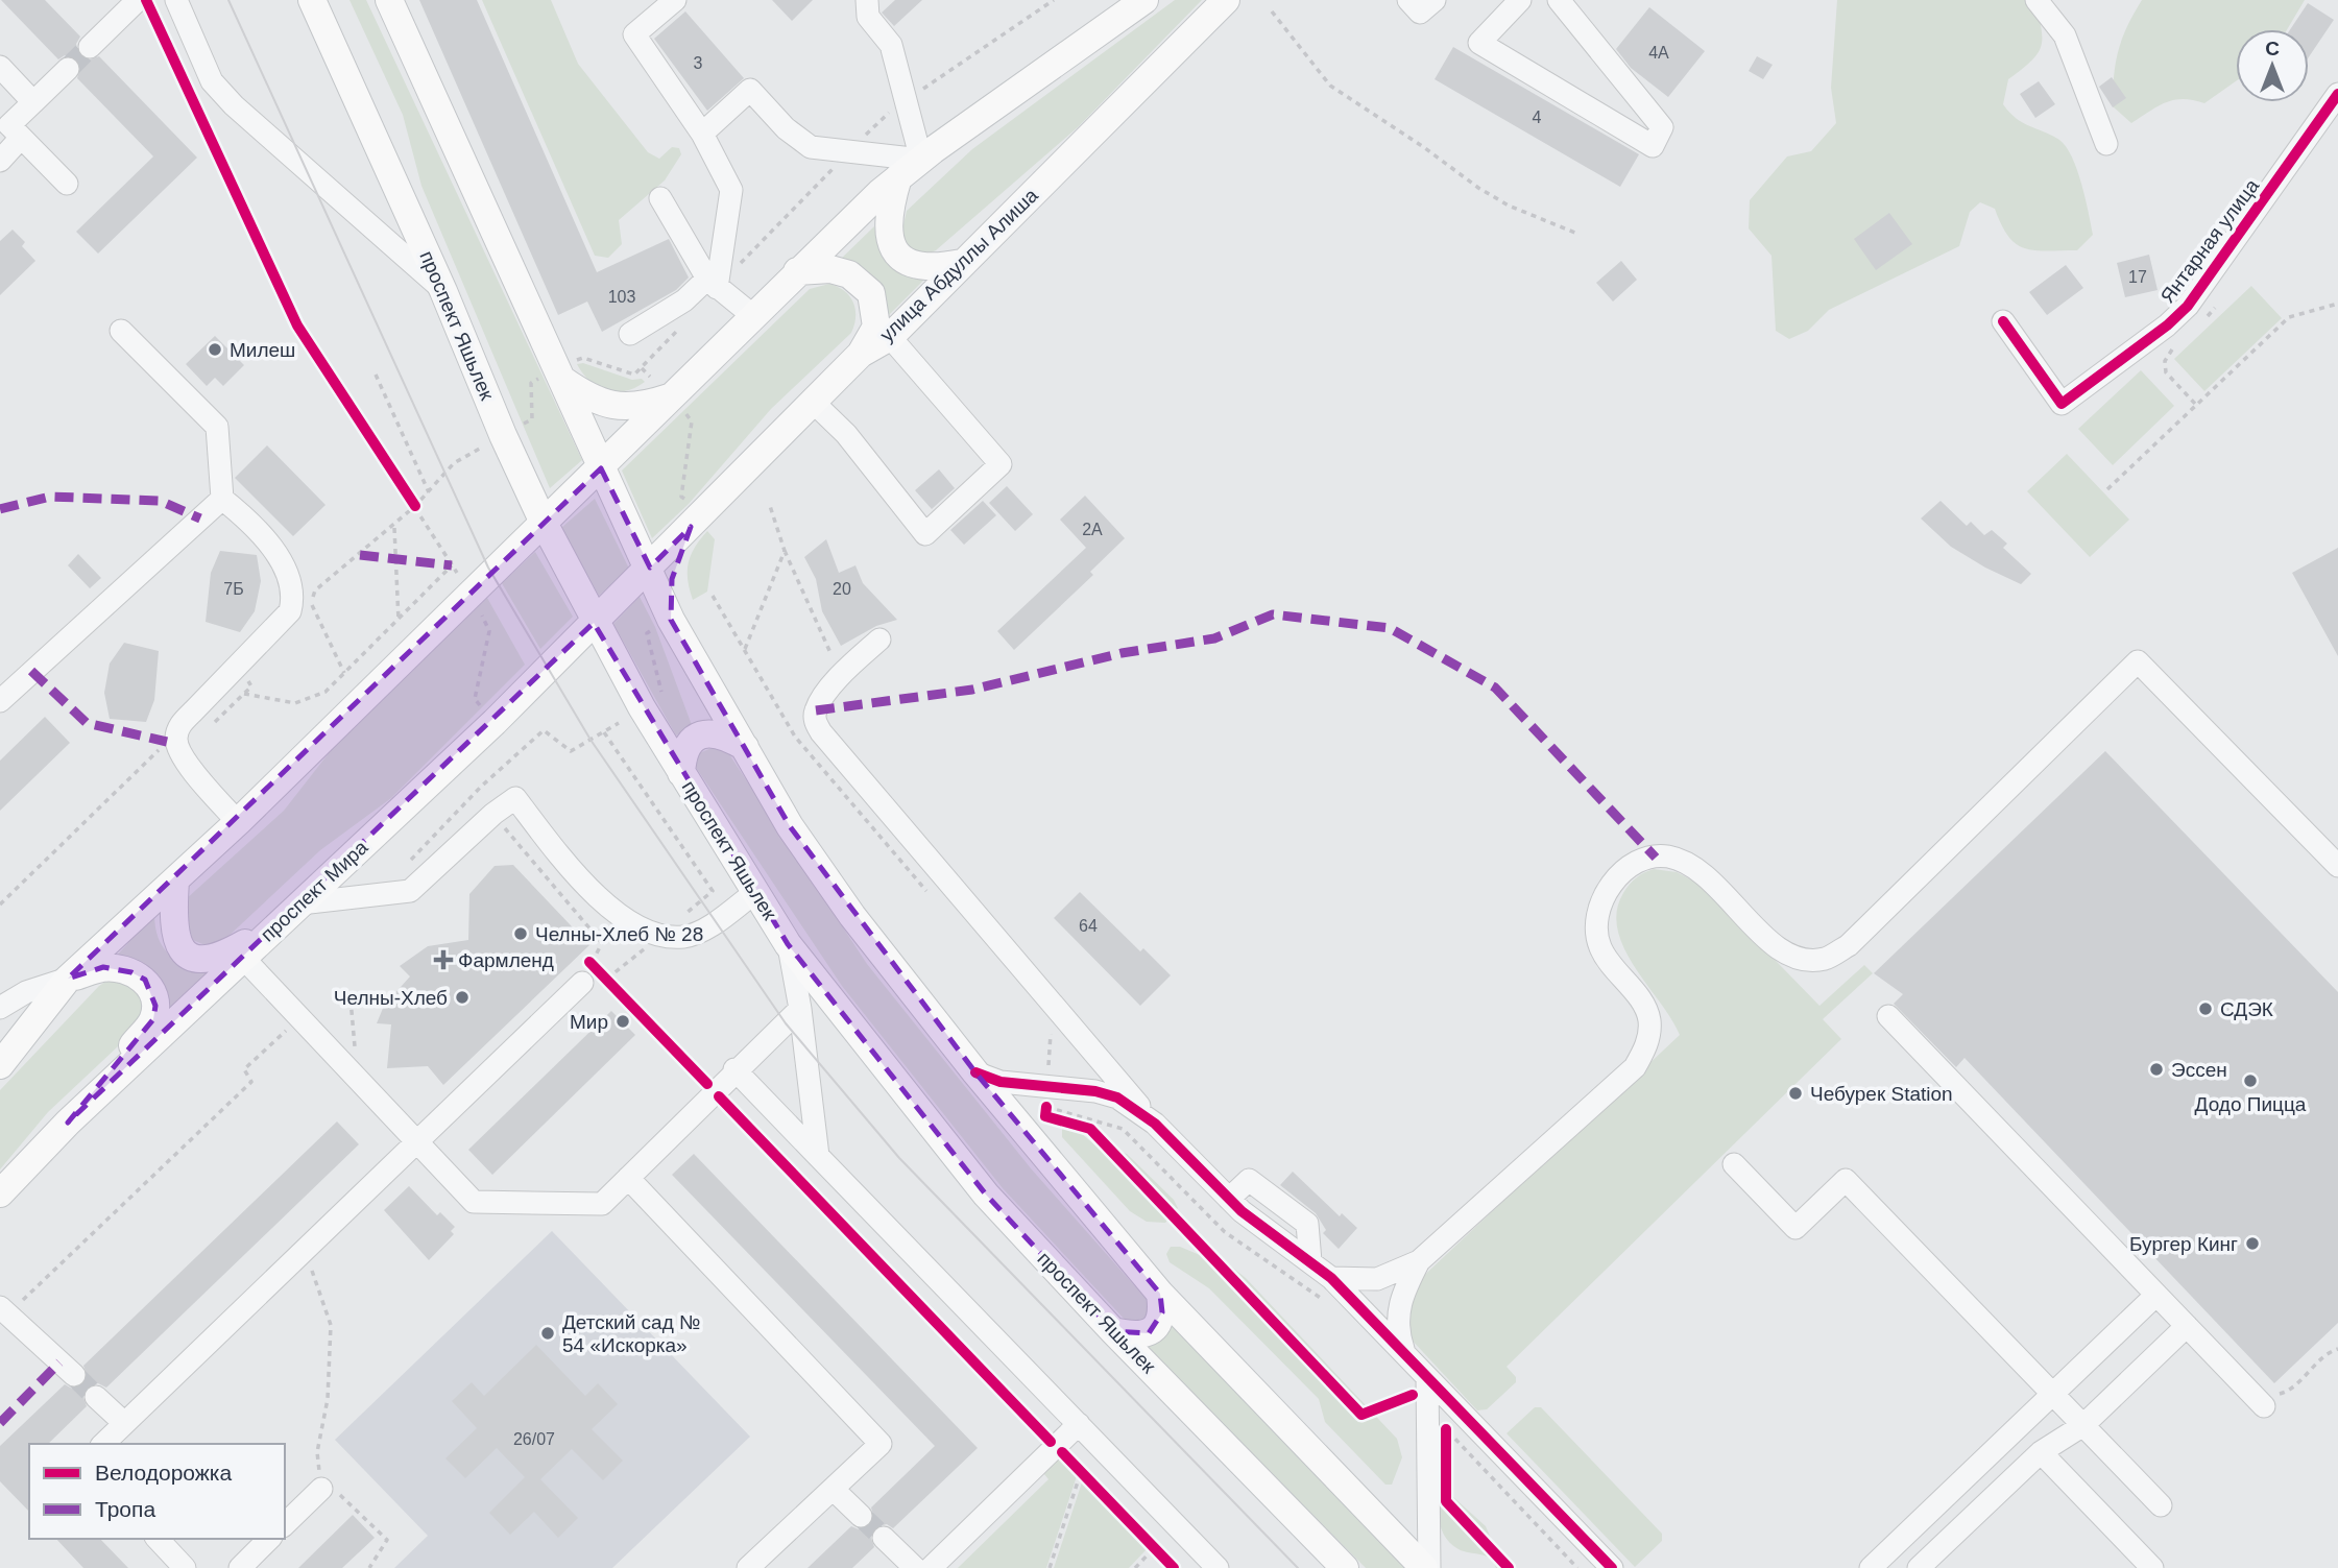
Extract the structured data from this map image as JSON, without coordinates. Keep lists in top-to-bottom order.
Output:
{
  "streets": {
    "main road": ["улица Абдуллы Алиша", "проспект Яшьлек", "проспект Мира"],
    "street": ["Янтарная улица"]
  },
  "crossings": [
    ["улица Абдуллы Алиша", "проспект Мира"],
    ["проспект Яшьлек", "проспект Мира"]
  ],
  "places": {
    "other": [
      "Милеш",
      "Челны-Хлеб № 28",
      "Челны-Хлеб",
      "СДЭК",
      "Мир",
      "Эссен",
      "Додо Пицца",
      "Чебурек Station",
      "Бургер Кинг",
      "Детский сад № 54 «Искорка»"
    ],
    "health": ["Фармленд"]
  },
  "house_numbers": [
    "4А",
    "3",
    "4",
    "17",
    "103",
    "2А",
    "7Б",
    "20",
    "64",
    "26/07"
  ],
  "legend": ["Велодорожка", "Тропа"],
  "north": "top"
}
